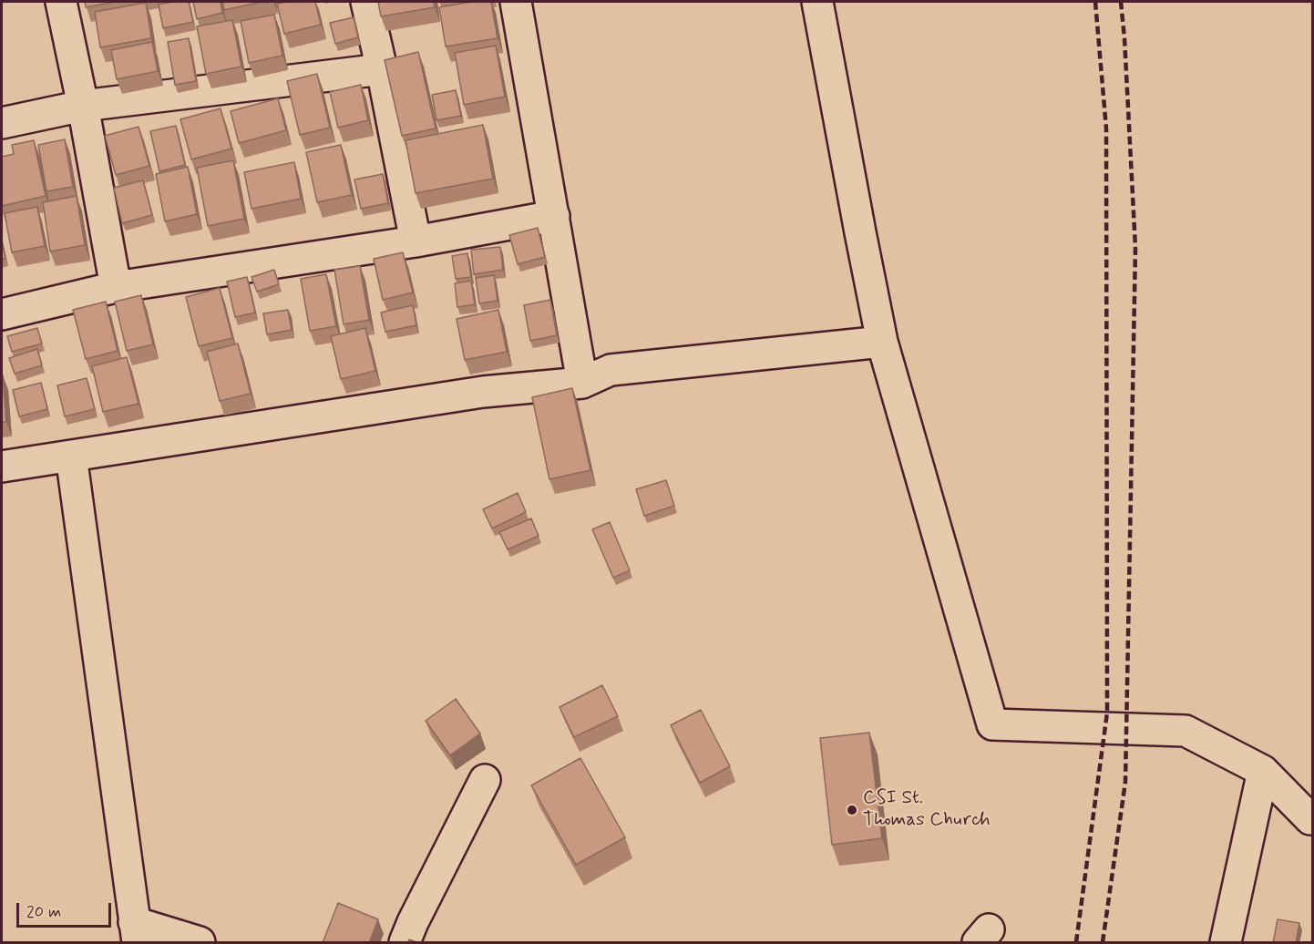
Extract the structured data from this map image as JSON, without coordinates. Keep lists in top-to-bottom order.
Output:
{
  "places": ["CSI St. Thomas Church"],
  "scale_bar": "20 m"
}
